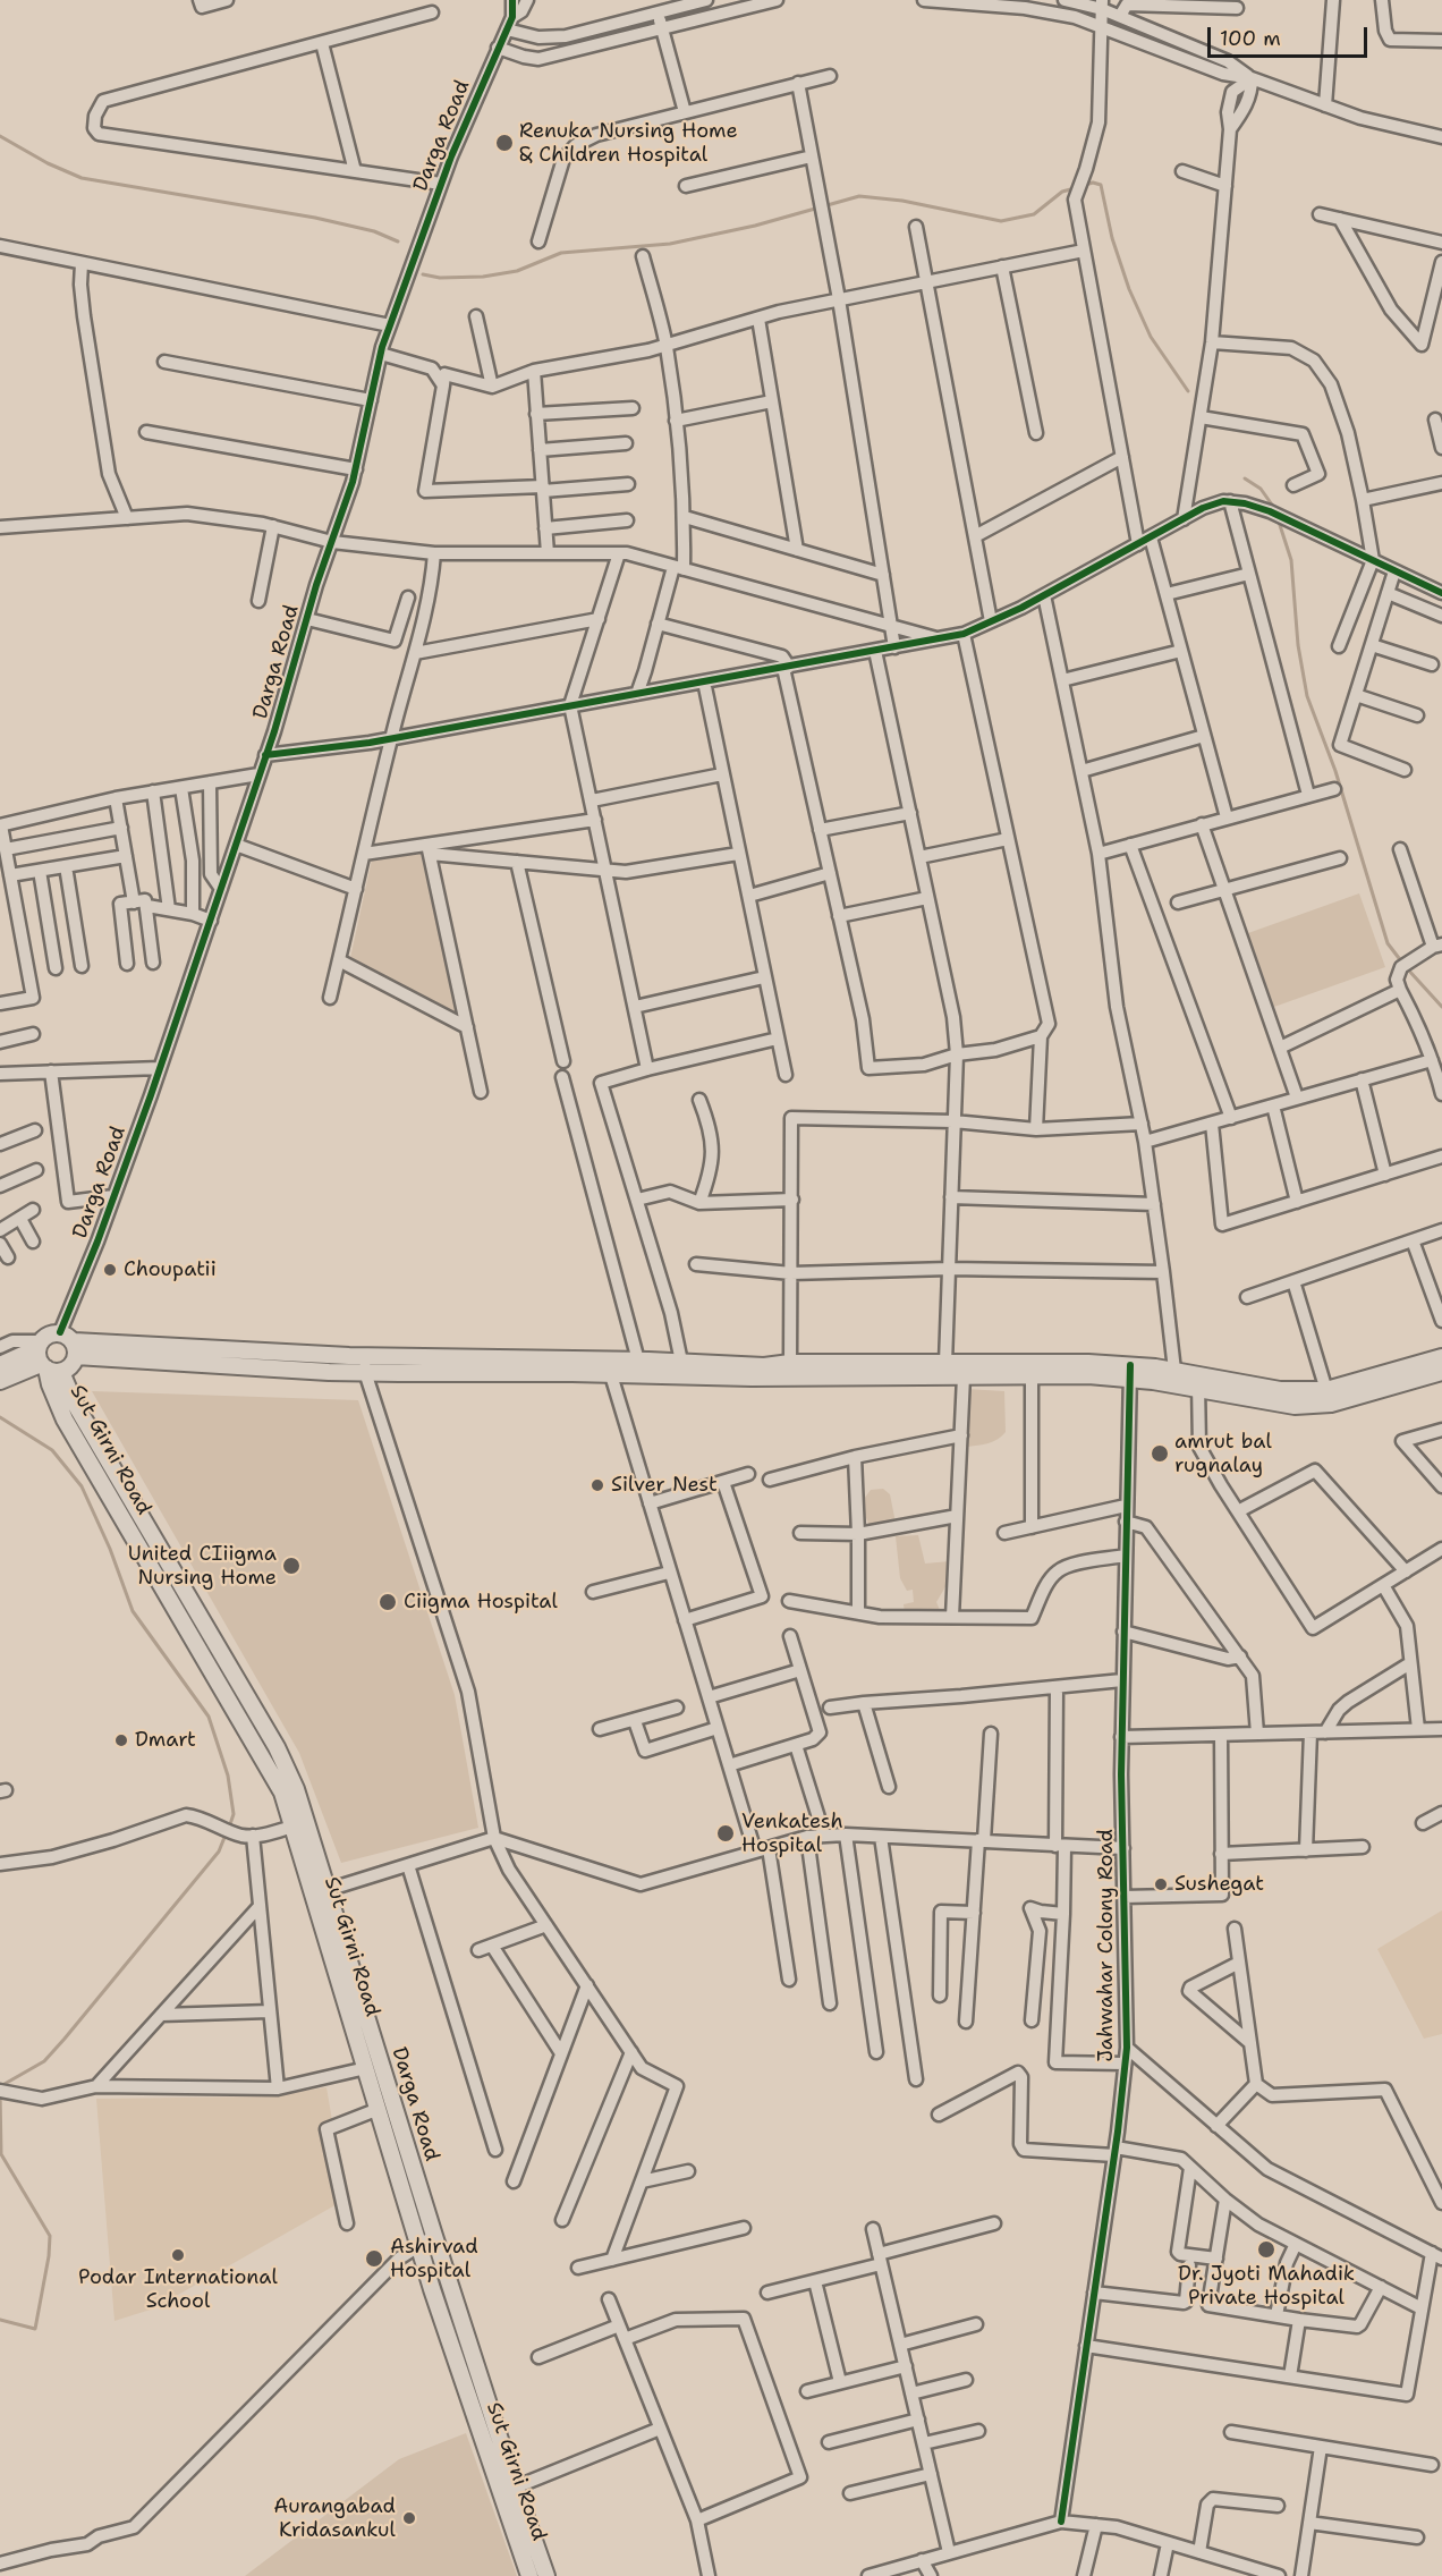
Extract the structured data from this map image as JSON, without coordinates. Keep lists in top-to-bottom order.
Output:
{
  "streets": {
    "main road": ["Darga Road", "Sut Girni Road"],
    "street": ["Jahwahar Colony Road"]
  },
  "crossings": [
    ["Darga Road", "Sut Girni Road"]
  ],
  "places": [
    "Renuka Nursing Home & Children Hospital",
    "Choupatii",
    "amrut bal rugnalay",
    "Silver Nest",
    "United CIiigma Nursing Home",
    "Ciigma Hospital",
    "Dmart",
    "Venkatesh Hospital",
    "Sushegat",
    "Dr. Jyoti Mahadik Private Hospital",
    "Podar International School",
    "Ashirvad Hospital",
    "Aurangabad Kridasankul"
  ],
  "scale_bar": "100 m"
}
